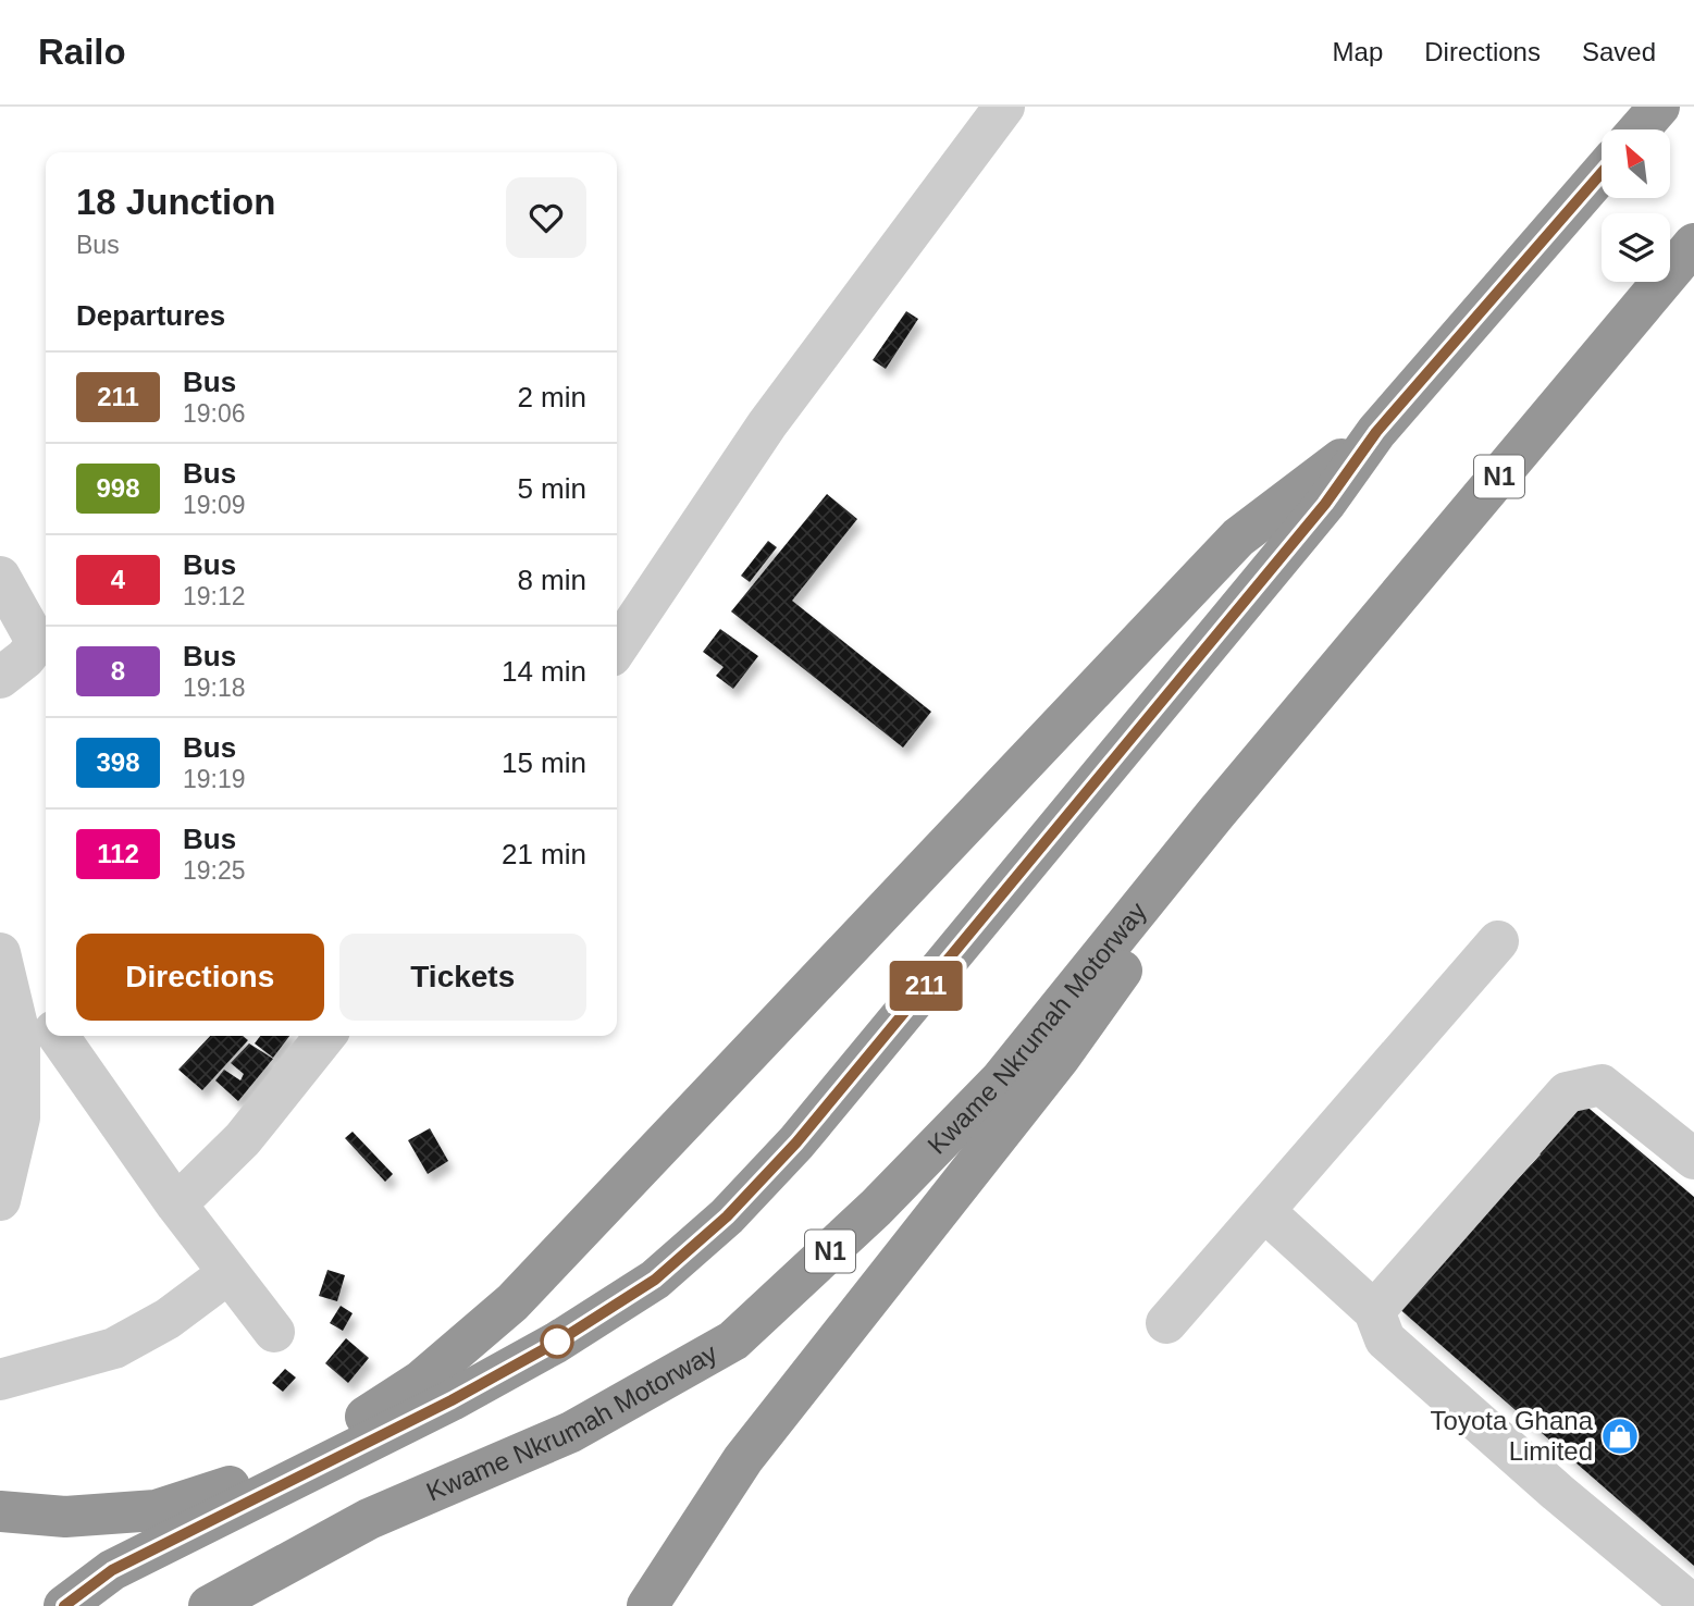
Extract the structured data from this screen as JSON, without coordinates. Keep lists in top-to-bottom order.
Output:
{
  "streets": {
    "highway": ["N1", "Kwame Nkrumah Motorway"]
  },
  "places": {
    "shop": ["Toyota Ghana Limited"]
  },
  "lines": ["bus line 211"],
  "north": "top left",
  "page": {
    "header": "Railo",
    "nav": ["Map", "Directions", "Saved"],
    "on_map": "211",
    "heading": [
      ["18 Junction", "Bus"],
      "Departures"
    ],
    "list": [
      {
        "mark": "211",
        "name": "Bus",
        "note": "19:06",
        "value": "2 min"
      },
      {
        "mark": "998",
        "name": "Bus",
        "note": "19:09",
        "value": "5 min"
      },
      {
        "mark": "4",
        "name": "Bus",
        "note": "19:12",
        "value": "8 min"
      },
      {
        "mark": "8",
        "name": "Bus",
        "note": "19:18",
        "value": "14 min"
      },
      {
        "mark": "398",
        "name": "Bus",
        "note": "19:19",
        "value": "15 min"
      },
      {
        "mark": "112",
        "name": "Bus",
        "note": "19:25",
        "value": "21 min"
      }
    ],
    "buttons": ["Directions", "Tickets"]
  }
}
